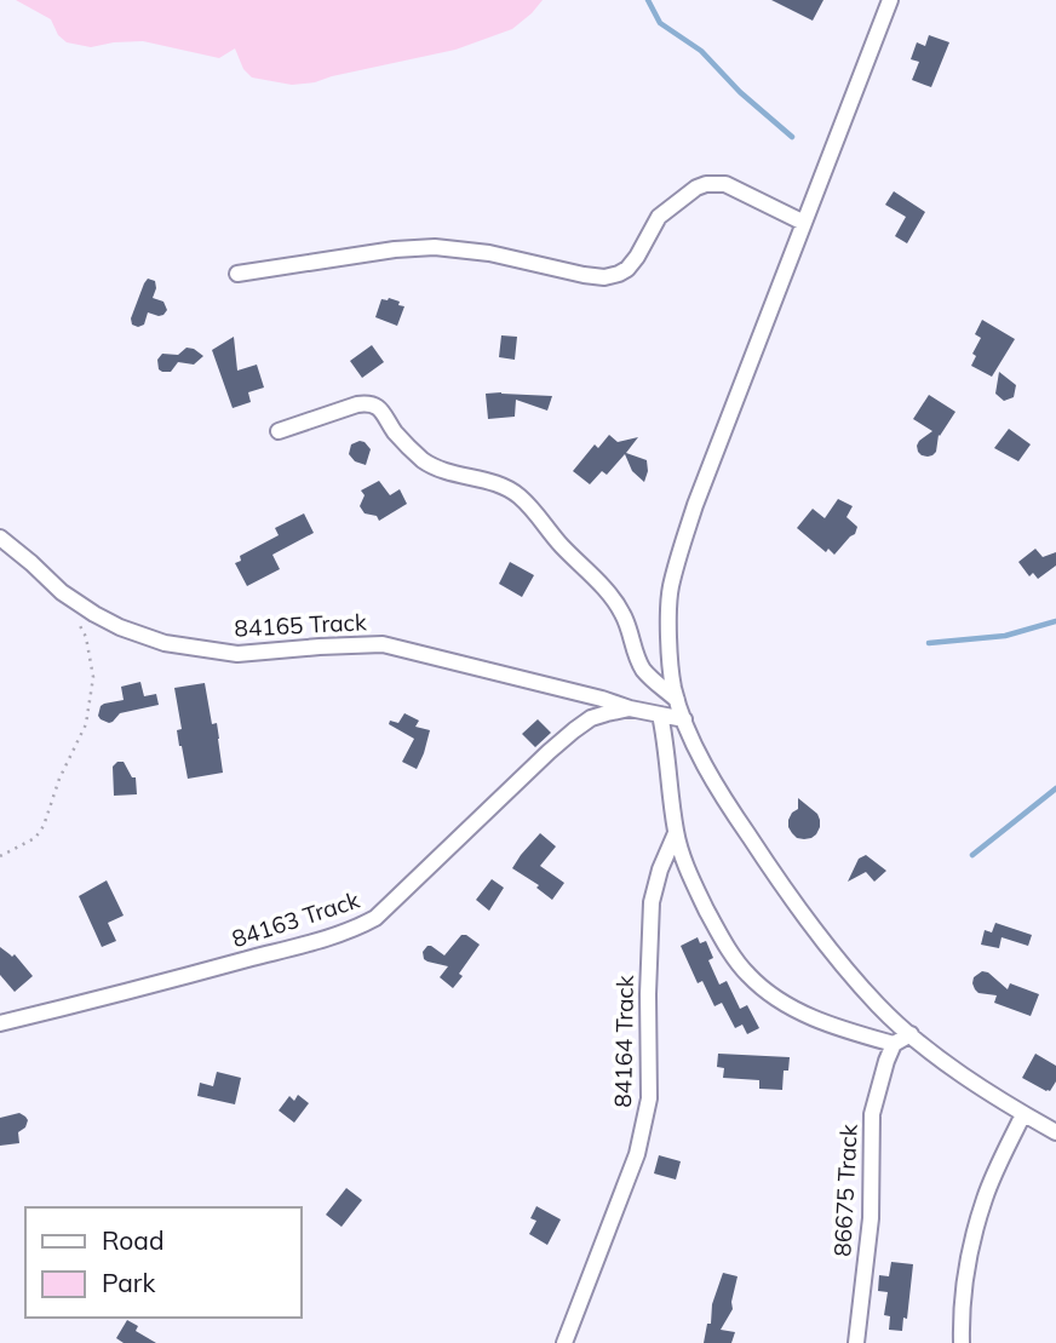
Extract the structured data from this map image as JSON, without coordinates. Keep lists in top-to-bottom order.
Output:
{
  "streets": {
    "street": [
      "84165 Track",
      "84163 Track",
      "84164 Track",
      "86675 Track"
    ]
  },
  "crossings": [
    ["84165 Track", "84163 Track"]
  ],
  "legend": ["Road", "Park"]
}
